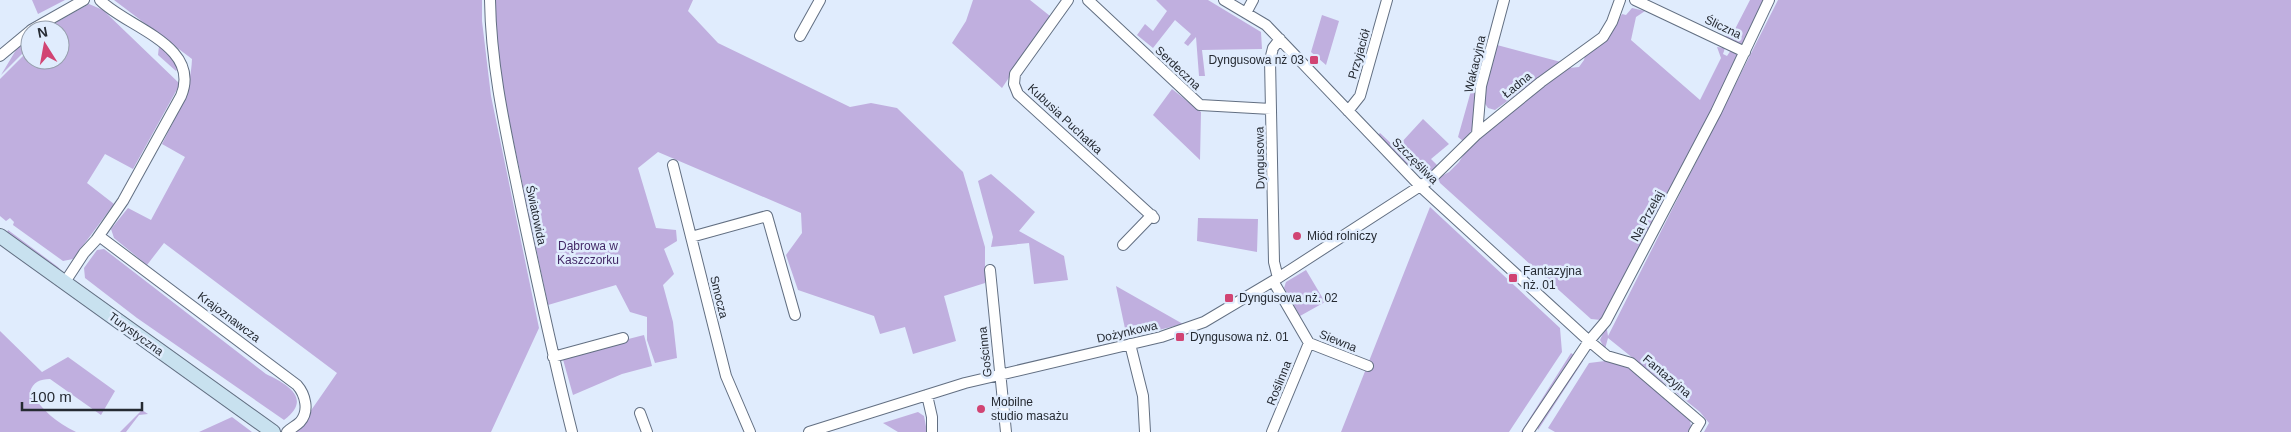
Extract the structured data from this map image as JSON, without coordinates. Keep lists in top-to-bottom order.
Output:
{
  "streets": {
    "main road": ["Turystyczna"],
    "street": [
      "Śliczna",
      "Przyjaciół",
      "Wakacyjna",
      "Serdeczna",
      "Ładna",
      "Kubusia Puchatka",
      "Dyngusowa",
      "Szczęśliwa",
      "Światowida",
      "Na Przełaj",
      "Smocza",
      "Krajoznawcza",
      "Dożynkowa",
      "Siewna",
      "Gościnna",
      "Fantazyjna",
      "Roślinna"
    ]
  },
  "crossings": [
    ["Śliczna", "Na Przełaj"],
    ["Przyjaciół", "Szczęśliwa"],
    ["Wakacyjna", "Ładna"],
    ["Serdeczna", "Dyngusowa"],
    ["Ładna", "Szczęśliwa"],
    ["Ładna", "Dożynkowa"],
    ["Dyngusowa", "Szczęśliwa"],
    ["Dyngusowa", "Dożynkowa"],
    ["Dyngusowa", "Siewna"],
    ["Szczęśliwa", "Na Przełaj"],
    ["Szczęśliwa", "Dożynkowa"],
    ["Szczęśliwa", "Fantazyjna"],
    ["Na Przełaj", "Fantazyjna"],
    ["Dożynkowa", "Siewna"],
    ["Dożynkowa", "Gościnna"],
    ["Siewna", "Roślinna"]
  ],
  "parks": ["Dąbrowa w Kaszczorku"],
  "places": {
    "transit": [
      "Dyngusowa nż 03",
      "Fantazyjna nż. 01",
      "Dyngusowa nż. 02",
      "Dyngusowa nż. 01"
    ],
    "other": ["Miód rolniczy", "Mobilne studio masażu"]
  },
  "scale_bar": "100 m",
  "north": "top"
}
